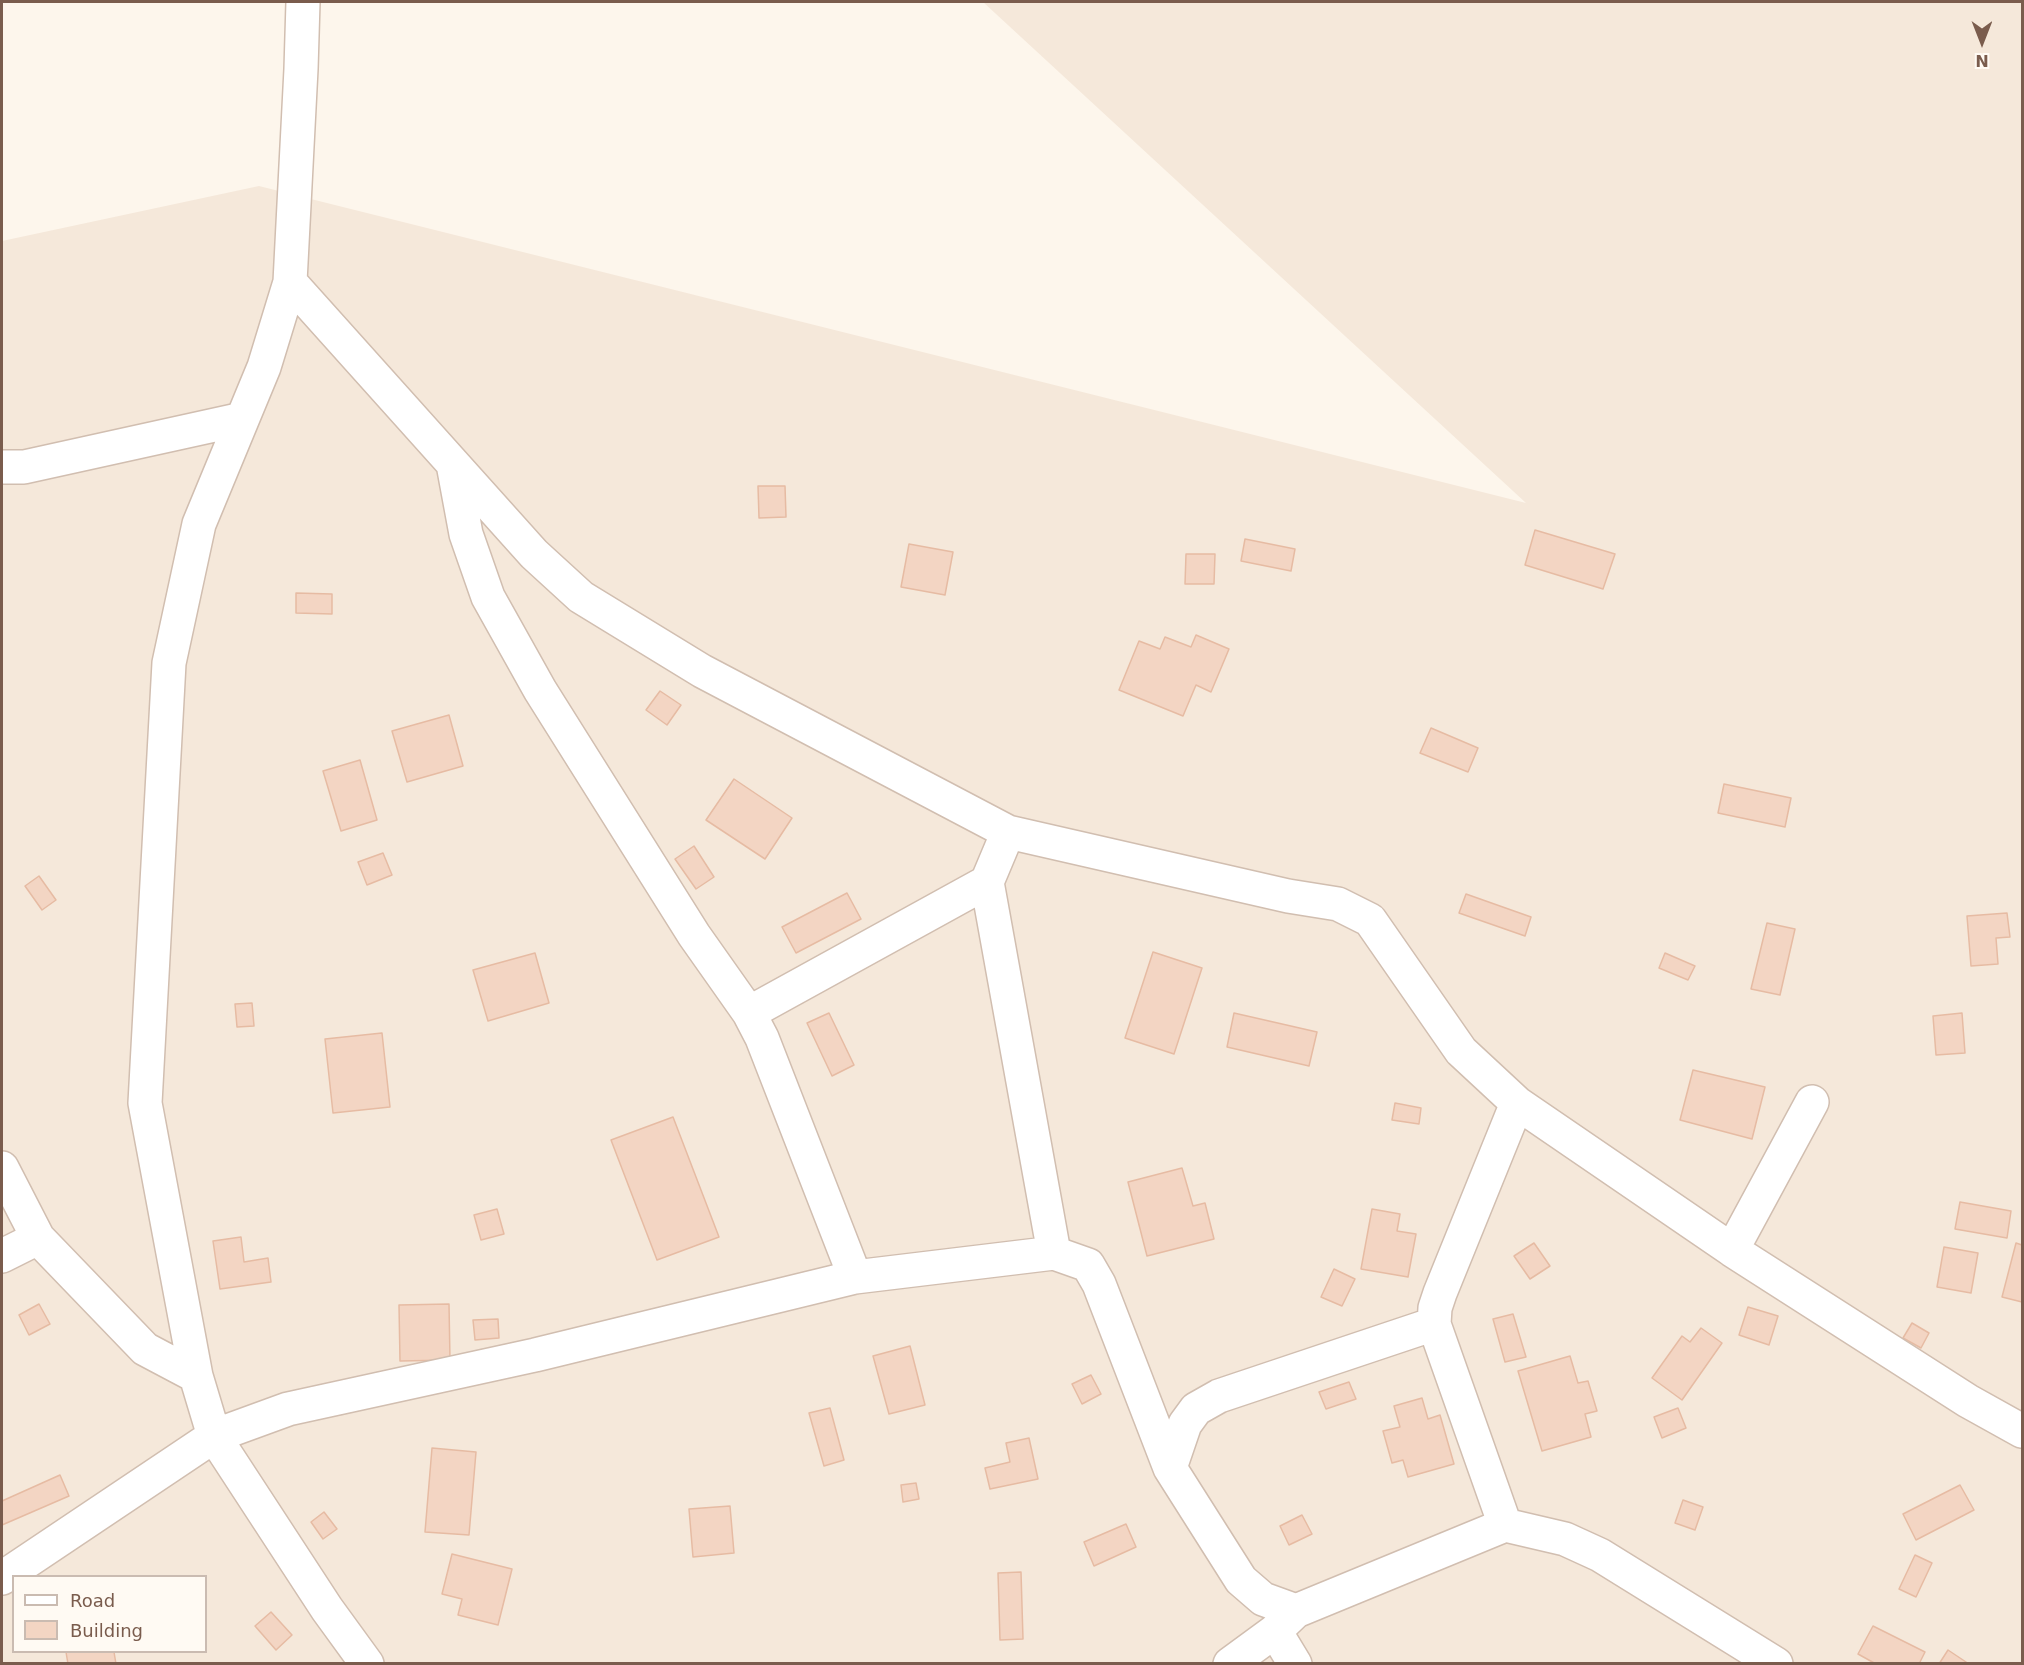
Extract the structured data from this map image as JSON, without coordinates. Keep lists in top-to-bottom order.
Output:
{
  "legend": ["Road", "Building"],
  "north": "bottom"
}
